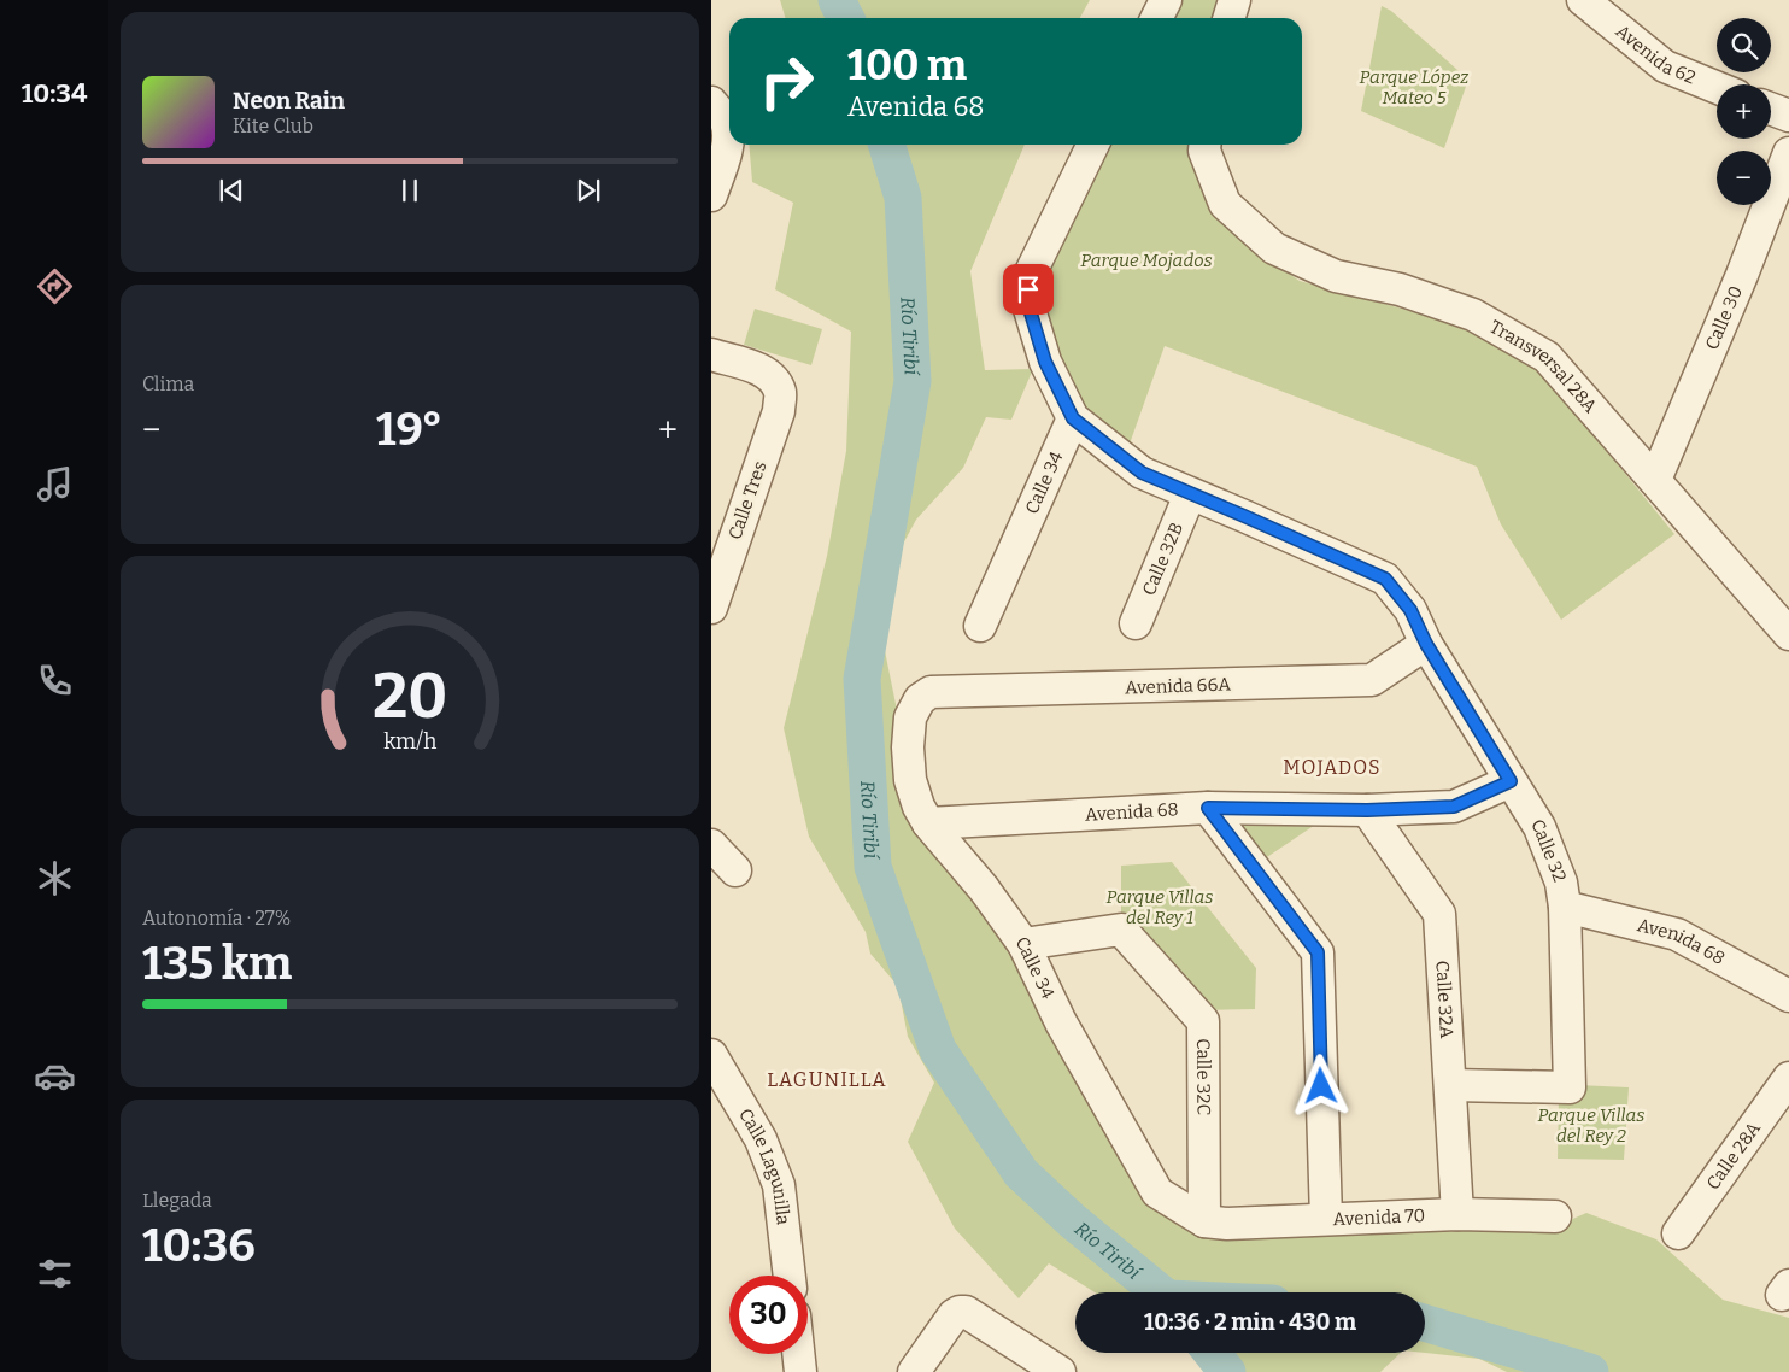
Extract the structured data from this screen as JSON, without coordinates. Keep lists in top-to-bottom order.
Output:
{
  "streets": {
    "street": [
      "Avenida 62",
      "Calle 30",
      "Transversal 28A",
      "Calle 34",
      "Calle Tres",
      "Calle 32B",
      "Avenida 66A",
      "Avenida 68",
      "Calle 32",
      "Calle 32A",
      "Calle 32C",
      "Calle 28A",
      "Calle Lagunilla",
      "Avenida 70"
    ]
  },
  "crossings": [
    ["Calle 30", "Transversal 28A"],
    ["Calle 34", "Avenida 66A"],
    ["Calle 34", "Avenida 68"],
    ["Calle 34", "Calle 32"],
    ["Calle 34", "Calle 32C"],
    ["Calle 34", "Avenida 70"],
    ["Calle 32B", "Calle 32"],
    ["Avenida 66A", "Calle 32"],
    ["Avenida 68", "Calle 32"],
    ["Avenida 68", "Calle 32A"],
    ["Calle 32", "Calle 32A"],
    ["Calle 32A", "Avenida 70"],
    ["Calle 32C", "Avenida 70"]
  ],
  "districts": ["MOJADOS", "LAGUNILLA"],
  "water": ["Río Tiribí"],
  "parks": [
    "Parque López Mateo 5",
    "Parque Mojados",
    "Parque Villas del Rey 1",
    "Parque Villas del Rey 2"
  ],
  "page": {
    "tabs": "10:34",
    "map_buttons": ["+", "−"],
    "turn": ["100 m", "Avenida 68"],
    "song": ["Neon Rain", "Kite Club"],
    "tile": [
      "Clima",
      ["Autonomía · 27%", "135 km"],
      ["Llegada", "10:36"]
    ],
    "heat": ["−", "19°", "+"],
    "limit": "30",
    "trip": "10:36 · 2 min · 430 m",
    "gauge": ["20", "km/h"]
  }
}
